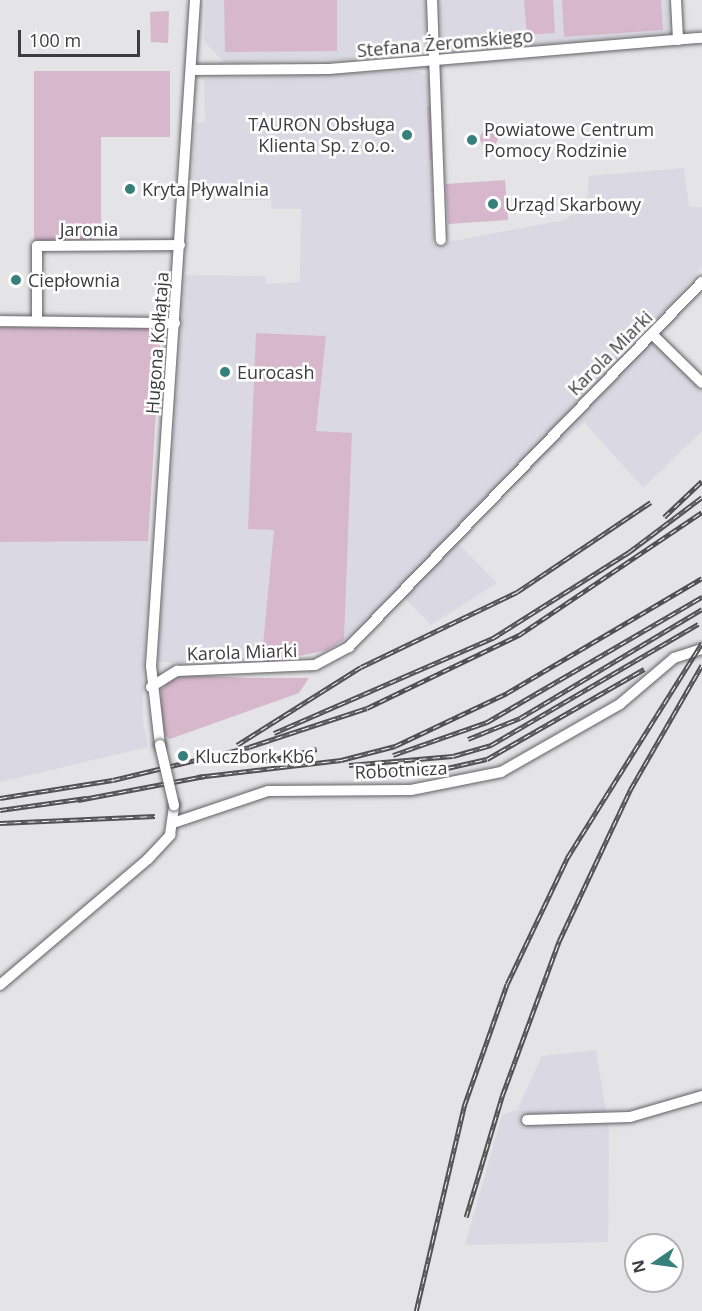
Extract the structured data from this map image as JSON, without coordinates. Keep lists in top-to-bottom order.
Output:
{
  "streets": {
    "street": [
      "Stefana Żeromskiego",
      "Jaronia",
      "Hugona Kołłątaja",
      "Karola Miarki",
      "Robotnicza"
    ]
  },
  "crossings": [
    ["Stefana Żeromskiego", "Hugona Kołłątaja"],
    ["Jaronia", "Hugona Kołłątaja"],
    ["Hugona Kołłątaja", "Karola Miarki"]
  ],
  "places": [
    "TAURON Obsługa Klienta Sp. z o.o.",
    "Powiatowe Centrum Pomocy Rodzinie",
    "Kryta Pływalnia",
    "Urząd Skarbowy",
    "Ciepłownia",
    "Eurocash",
    "Kluczbork Kb6"
  ],
  "scale_bar": "100 m",
  "north": "left"
}
